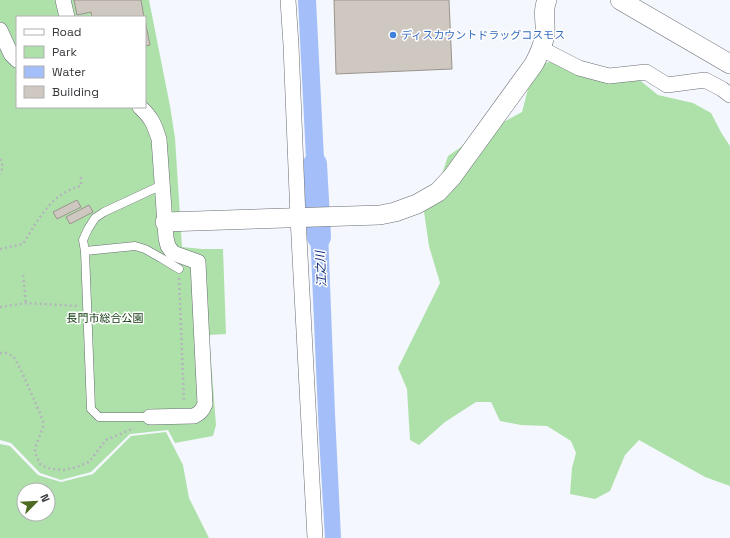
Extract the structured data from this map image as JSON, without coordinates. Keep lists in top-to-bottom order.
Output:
{
  "water": ["江之川"],
  "parks": ["長門市総合公園"],
  "places": ["ディスカウントドラッグコスモス"],
  "legend": [
    "Road",
    "Park",
    "Water",
    "Building"
  ],
  "north": "top right"
}
